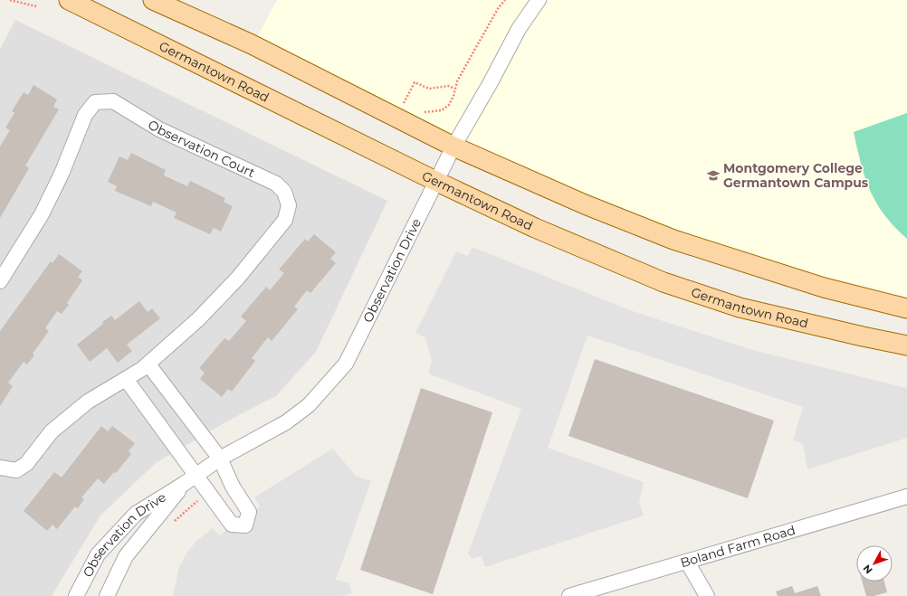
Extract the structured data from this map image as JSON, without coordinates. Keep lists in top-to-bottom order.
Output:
{
  "streets": {
    "main road": ["Germantown Road"],
    "street": ["Observation Court", "Observation Drive", "Boland Farm Road"]
  },
  "crossings": [
    ["Germantown Road", "Observation Drive"]
  ],
  "places": {
    "school or university": ["Montgomery College Germantown Campus"]
  },
  "north": "bottom left"
}
